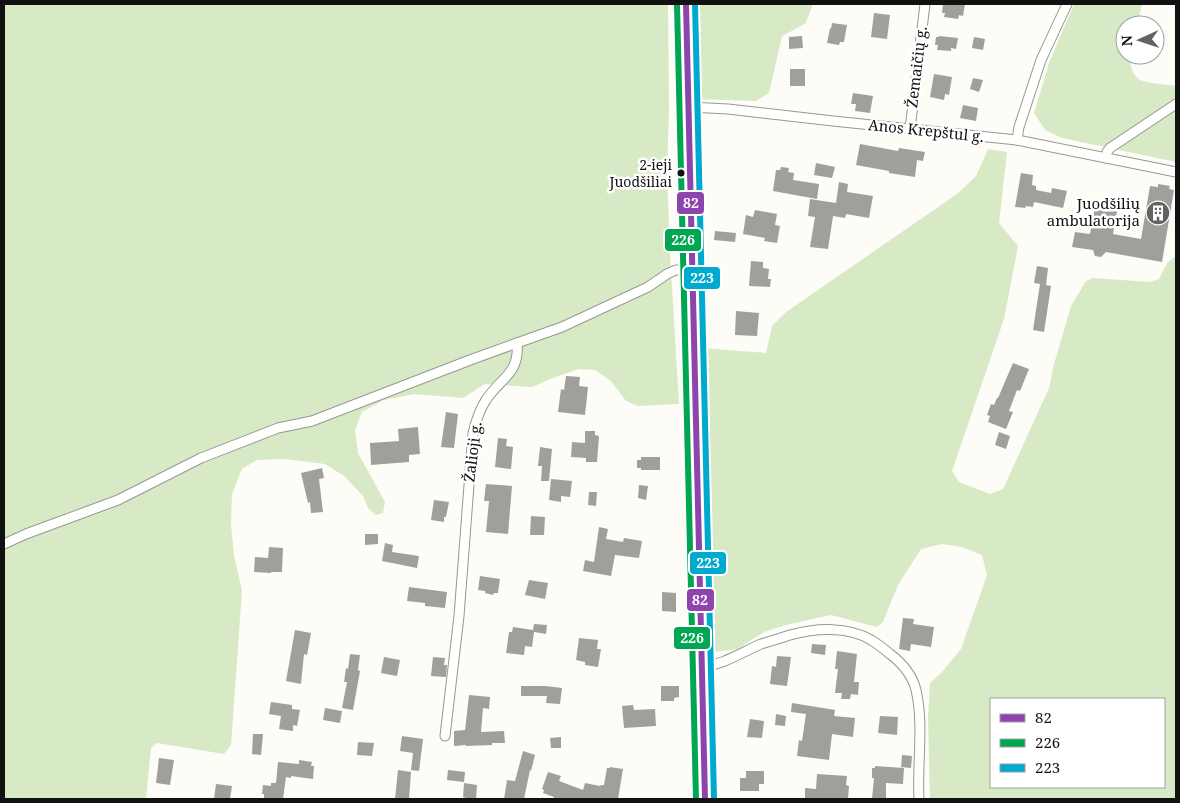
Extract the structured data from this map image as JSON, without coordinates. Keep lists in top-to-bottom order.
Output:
{
  "streets": {
    "street": ["Žemaičių g.", "Anos Krepštul g.", "Žalioji g."]
  },
  "crossings": [
    ["Žemaičių g.", "Anos Krepštul g."]
  ],
  "places": {
    "other": ["2-ieji Juodšiliai"],
    "building": ["Juodšilių ambulatorija"]
  },
  "lines": ["transit line 82", "transit line 226", "transit line 223"],
  "legend": ["82", "226", "223"],
  "north": "left"
}
